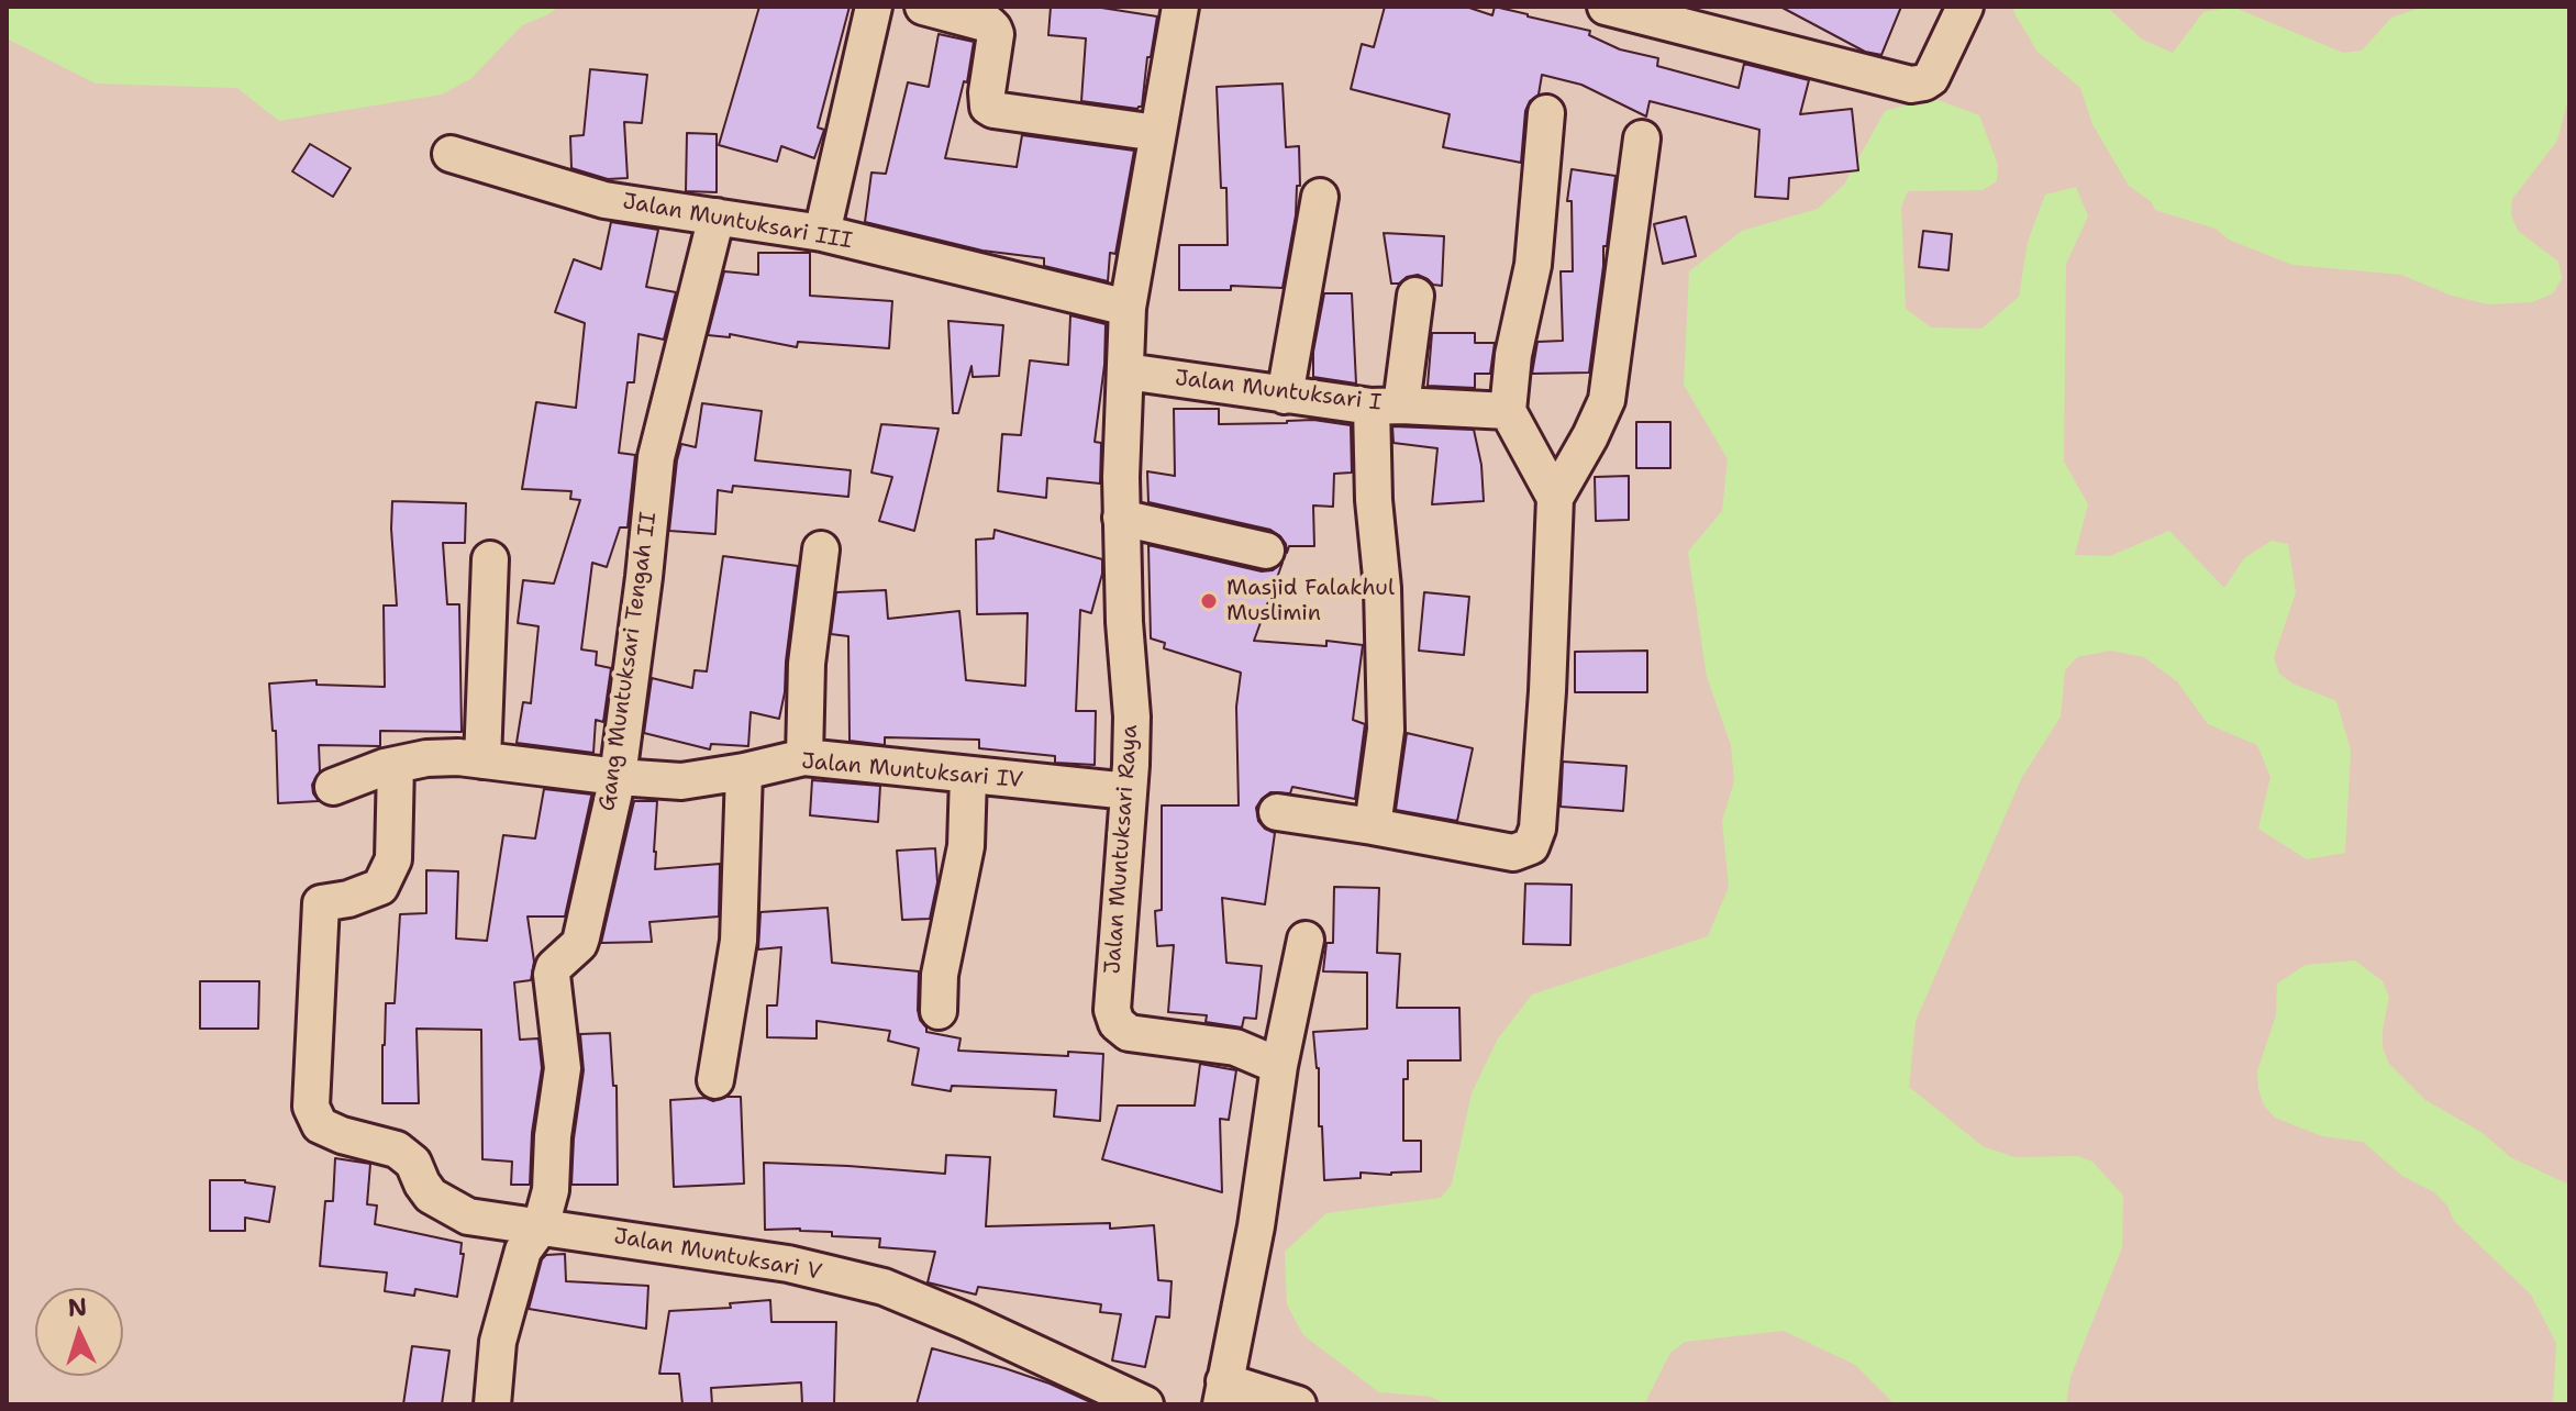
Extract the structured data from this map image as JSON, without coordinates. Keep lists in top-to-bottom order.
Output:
{
  "streets": {
    "street": [
      "Jalan Muntuksari III",
      "Jalan Muntuksari I",
      "Gang Muntuksari Tengah II",
      "Jalan Muntuksari IV",
      "Jalan Muntuksari Raya",
      "Jalan Muntuksari V"
    ]
  },
  "crossings": [
    ["Jalan Muntuksari III", "Gang Muntuksari Tengah II"],
    ["Jalan Muntuksari III", "Jalan Muntuksari Raya"],
    ["Jalan Muntuksari I", "Jalan Muntuksari Raya"],
    ["Gang Muntuksari Tengah II", "Jalan Muntuksari IV"],
    ["Gang Muntuksari Tengah II", "Jalan Muntuksari V"],
    ["Jalan Muntuksari IV", "Jalan Muntuksari Raya"],
    ["Jalan Muntuksari IV", "Jalan Muntuksari V"]
  ],
  "places": ["Masjid Falakhul Muslimin"],
  "north": "top"
}
